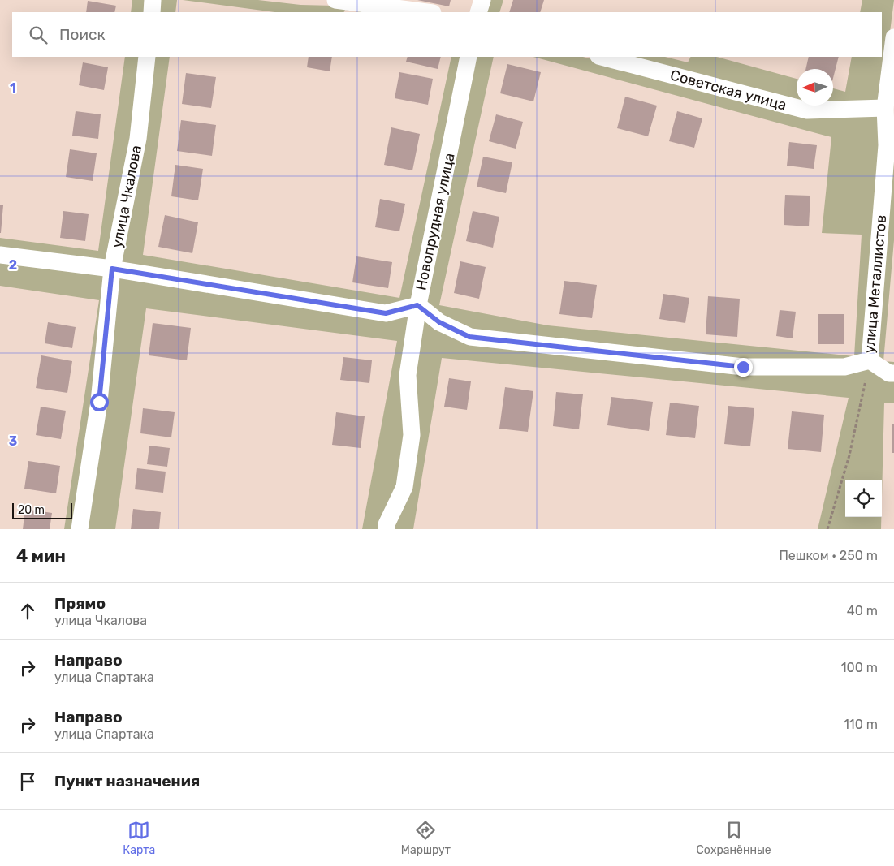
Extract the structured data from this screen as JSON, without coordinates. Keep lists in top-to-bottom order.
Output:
{
  "streets": {
    "street": [
      "Советская улица",
      "улица Чкалова",
      "Новопрудная улица",
      "улица Металлистов"
    ]
  },
  "crossings": [
    ["Советская улица", "улица Металлистов"]
  ],
  "scale_bar": "20 m",
  "north": "left",
  "page": {
    "search": "Поиск",
    "scale": "20 m",
    "heading": ["4 мин", "Пешком · 250 m"],
    "list": [
      ["Прямо", "улица Чкалова", "40 m"],
      ["Направо", "улица Спартака", "100 m"],
      ["Направо", "улица Спартака", "110 m"],
      "Пункт назначения"
    ],
    "nav": ["Карта", "Маршрут", "Сохранённые"]
  },
  "grid": {
    "rows": ["1", "2", "3"]
  }
}
